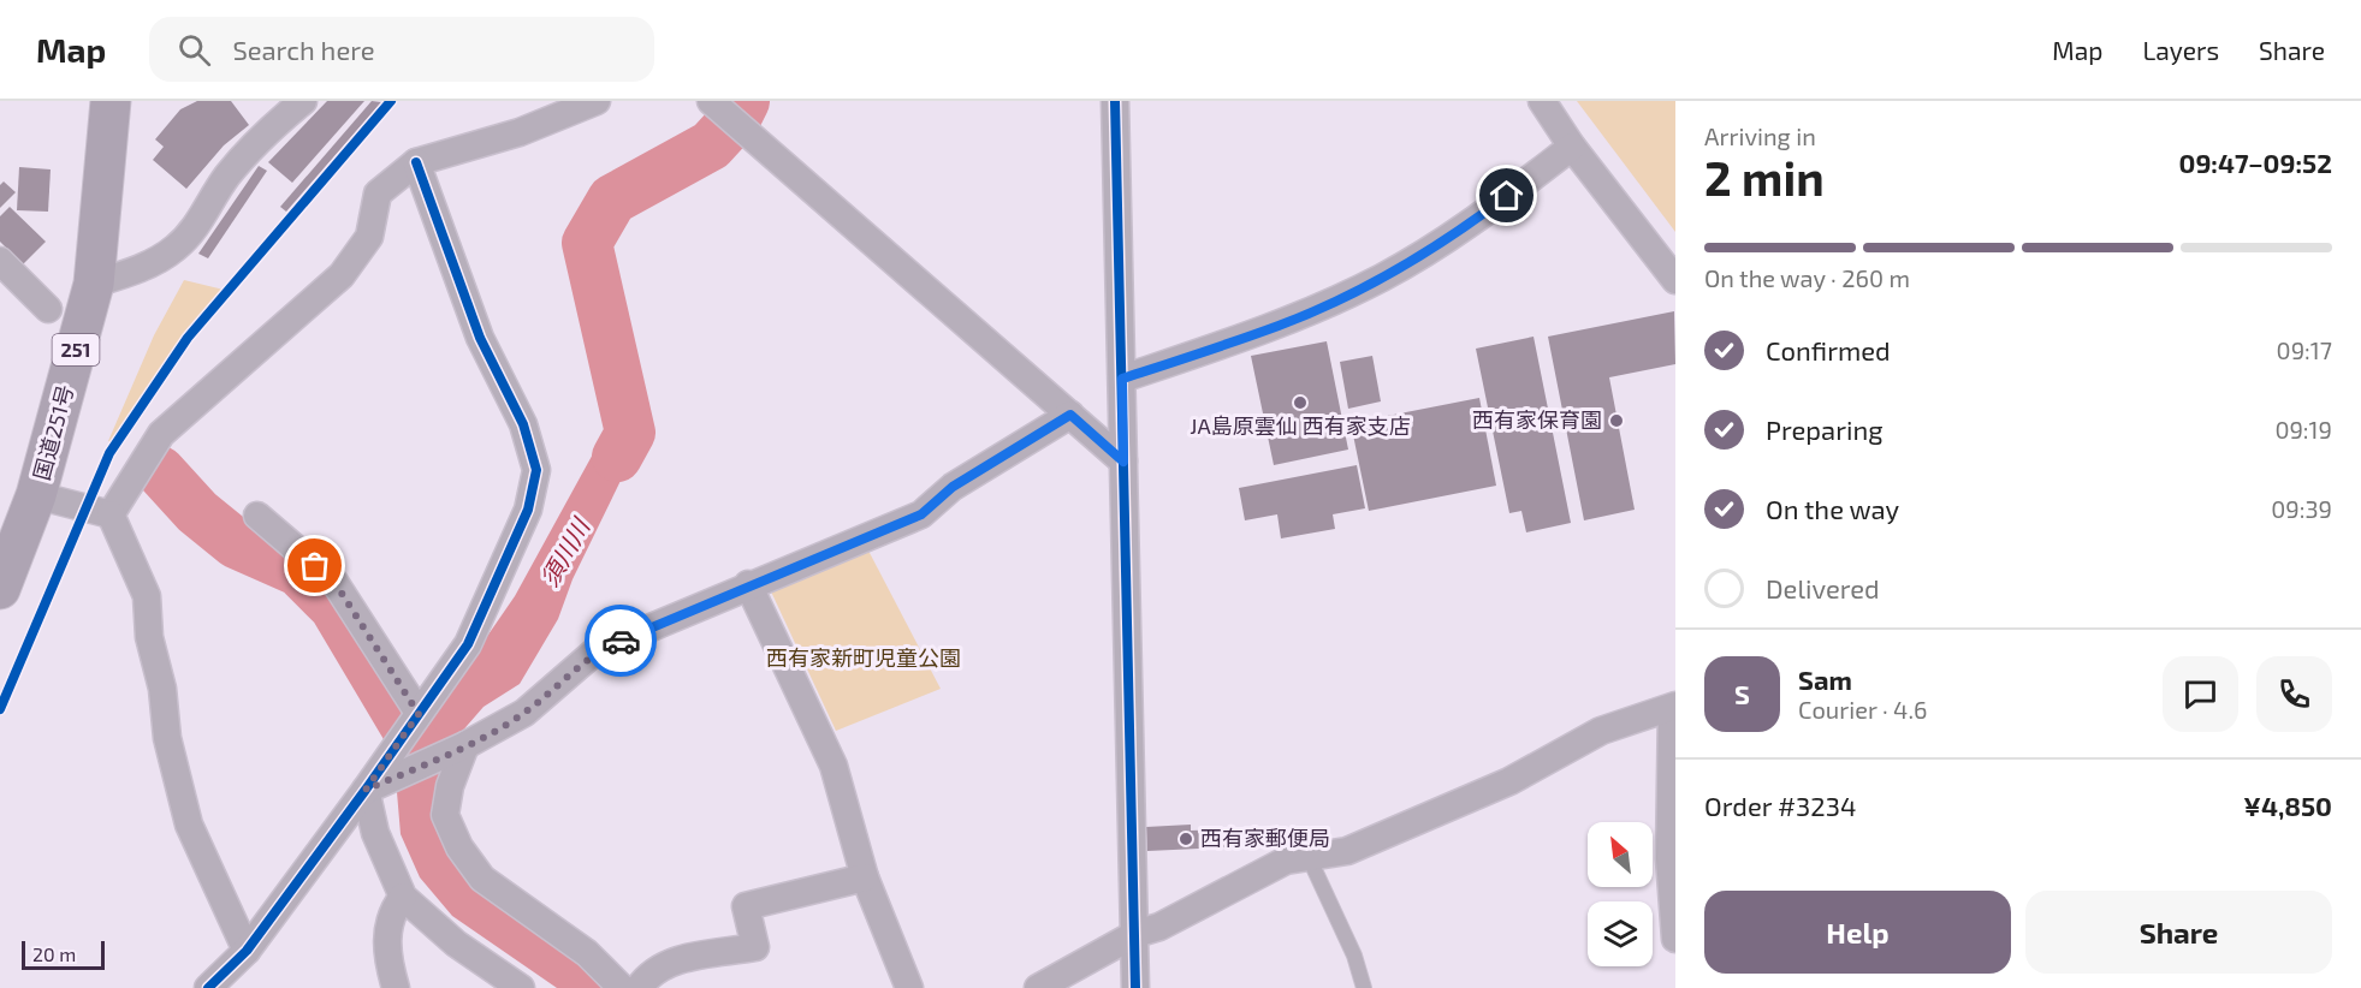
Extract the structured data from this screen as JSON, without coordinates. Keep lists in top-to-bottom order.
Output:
{
  "streets": {
    "highway": ["251", "国道251号"]
  },
  "water": ["須川川"],
  "parks": ["西有家新町児童公園"],
  "places": ["JA島原雲仙 西有家支店", "西有家保育園", "西有家郵便局"],
  "scale_bar": "20 m",
  "north": "top left",
  "page": {
    "header": "Map",
    "search": "Search here",
    "nav": ["Map", "Layers", "Share"],
    "heading": ["2 min", "Arriving in", "09:47–09:52"],
    "panel": [
      "Sam",
      "Courier · 4.6",
      "Order #3234",
      "¥4,850"
    ],
    "bar": "On the way · 260 m",
    "list": [
      ["Confirmed", "09:17"],
      ["Preparing", "09:19"],
      ["On the way", "09:39"],
      "Delivered"
    ],
    "round": "S",
    "buttons": ["Help", "Share"],
    "scale": "20 m"
  }
}
